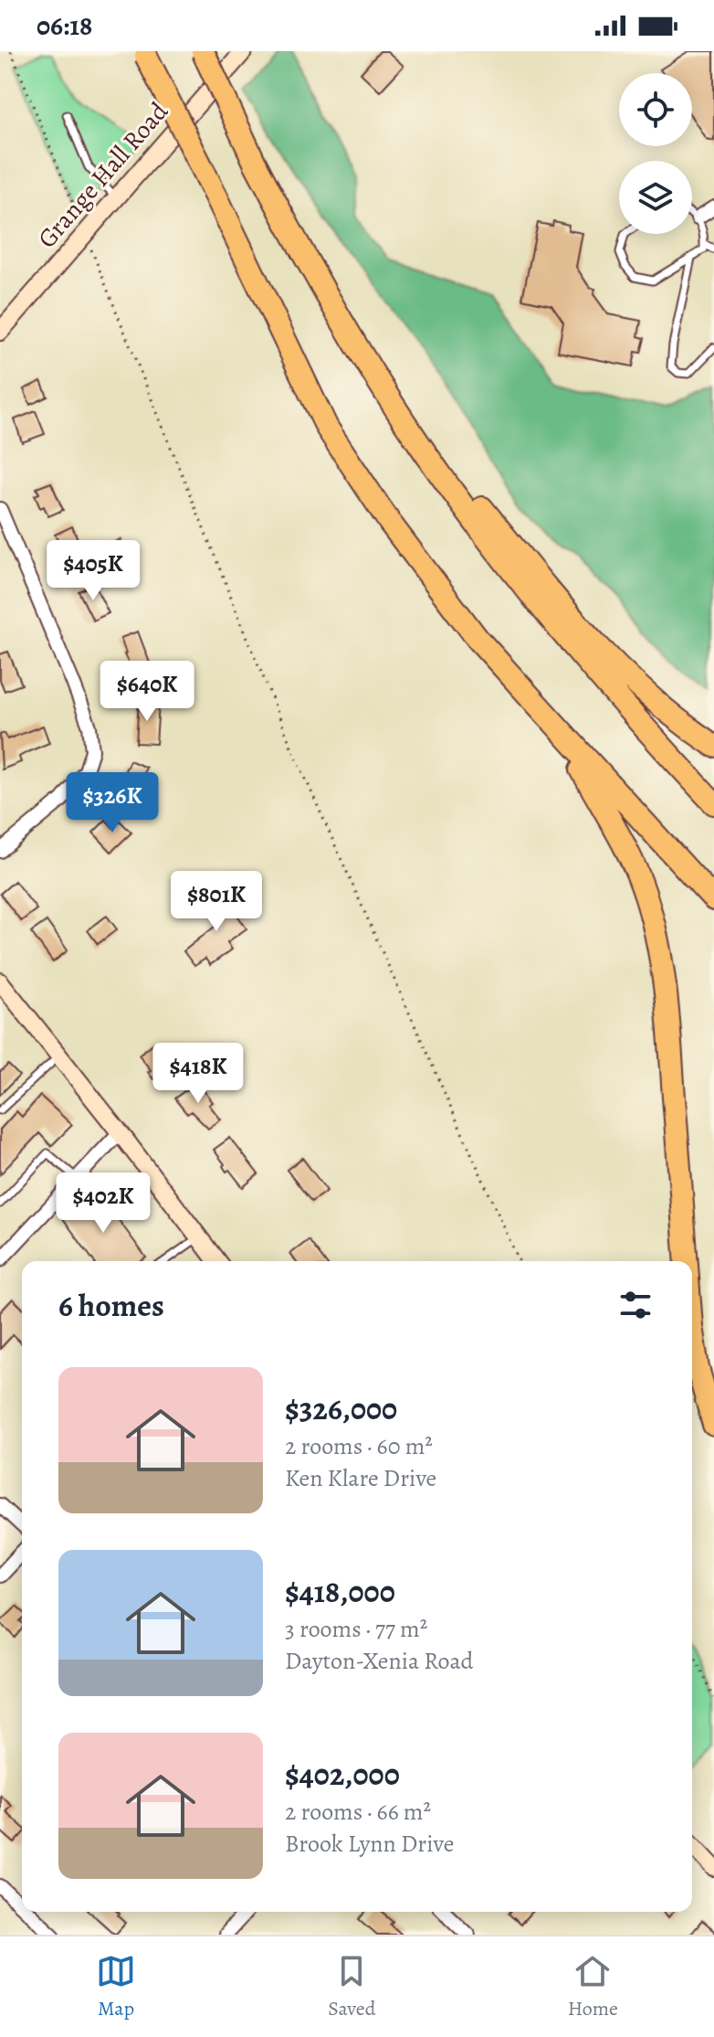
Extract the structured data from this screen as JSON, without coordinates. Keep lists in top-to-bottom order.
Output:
{
  "streets": {
    "main road": ["Grange Hall Road"]
  },
  "page": {
    "status": "06:18",
    "price": [
      "$405K",
      "$640K",
      "$326K",
      "$801K",
      "$418K",
      "$402K"
    ],
    "heading": "6 homes",
    "list": [
      {
        "name": "$326,000",
        "note": "2 rooms · 60 m² · Ken Klare Drive"
      },
      {
        "name": "$418,000",
        "note": "3 rooms · 77 m² · Dayton-Xenia Road"
      },
      {
        "name": "$402,000",
        "note": "2 rooms · 66 m² · Brook Lynn Drive"
      }
    ],
    "tabs": ["Map", "Saved", "Home"]
  }
}
